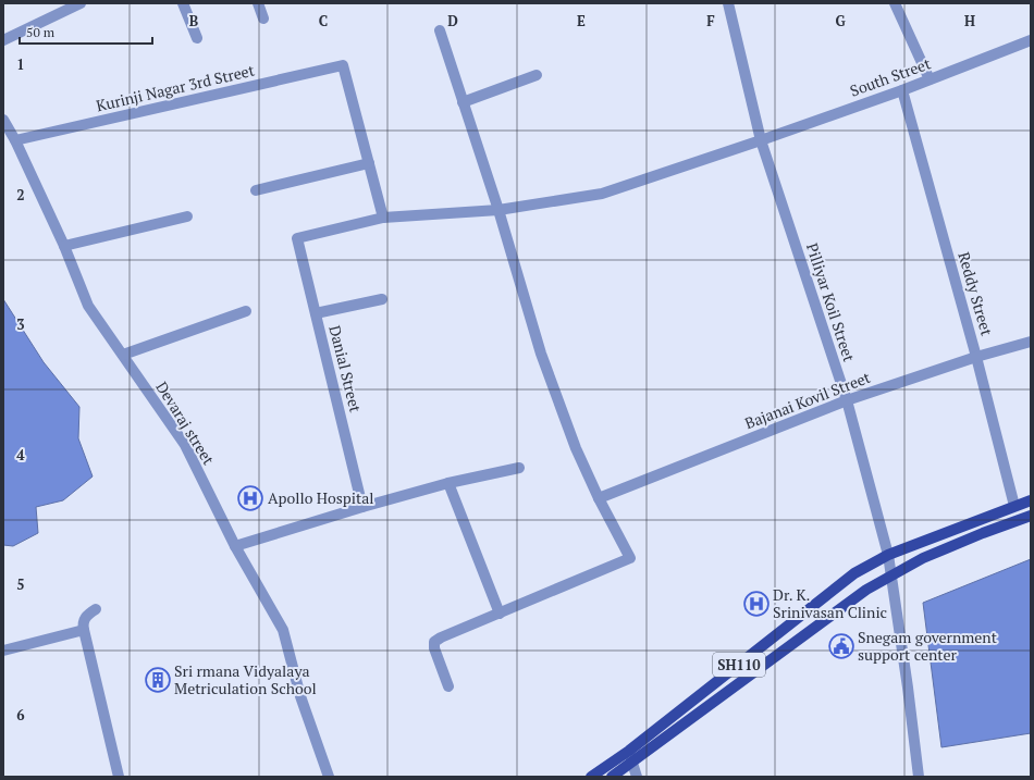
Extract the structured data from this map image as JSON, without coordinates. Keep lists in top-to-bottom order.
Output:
{
  "streets": {
    "main road": ["SH110"],
    "street": [
      "South Street",
      "Kurinji Nagar 3rd Street",
      "Reddy Street",
      "Pilliyar Koil Street",
      "Danial Street",
      "Bajanai Kovil Street",
      "Devaraj street"
    ]
  },
  "crossings": [
    ["South Street", "Reddy Street"],
    ["South Street", "Pilliyar Koil Street"],
    ["South Street", "Danial Street"],
    ["Kurinji Nagar 3rd Street", "Devaraj street"],
    ["Reddy Street", "Bajanai Kovil Street"],
    ["Reddy Street", "SH110"],
    ["Pilliyar Koil Street", "Bajanai Kovil Street"],
    ["Pilliyar Koil Street", "SH110"]
  ],
  "places": {
    "hospital": ["Apollo Hospital", "Dr. K. Srinivasan Clinic"],
    "public building": ["Snegam government support center"],
    "building": ["Sri rmana Vidyalaya Metriculation School"]
  },
  "scale_bar": "50 m",
  "grid": {
    "columns": [
      "B",
      "C",
      "D",
      "E",
      "F",
      "G",
      "H"
    ],
    "rows": [
      "1",
      "2",
      "3",
      "4",
      "5",
      "6"
    ]
  }
}
